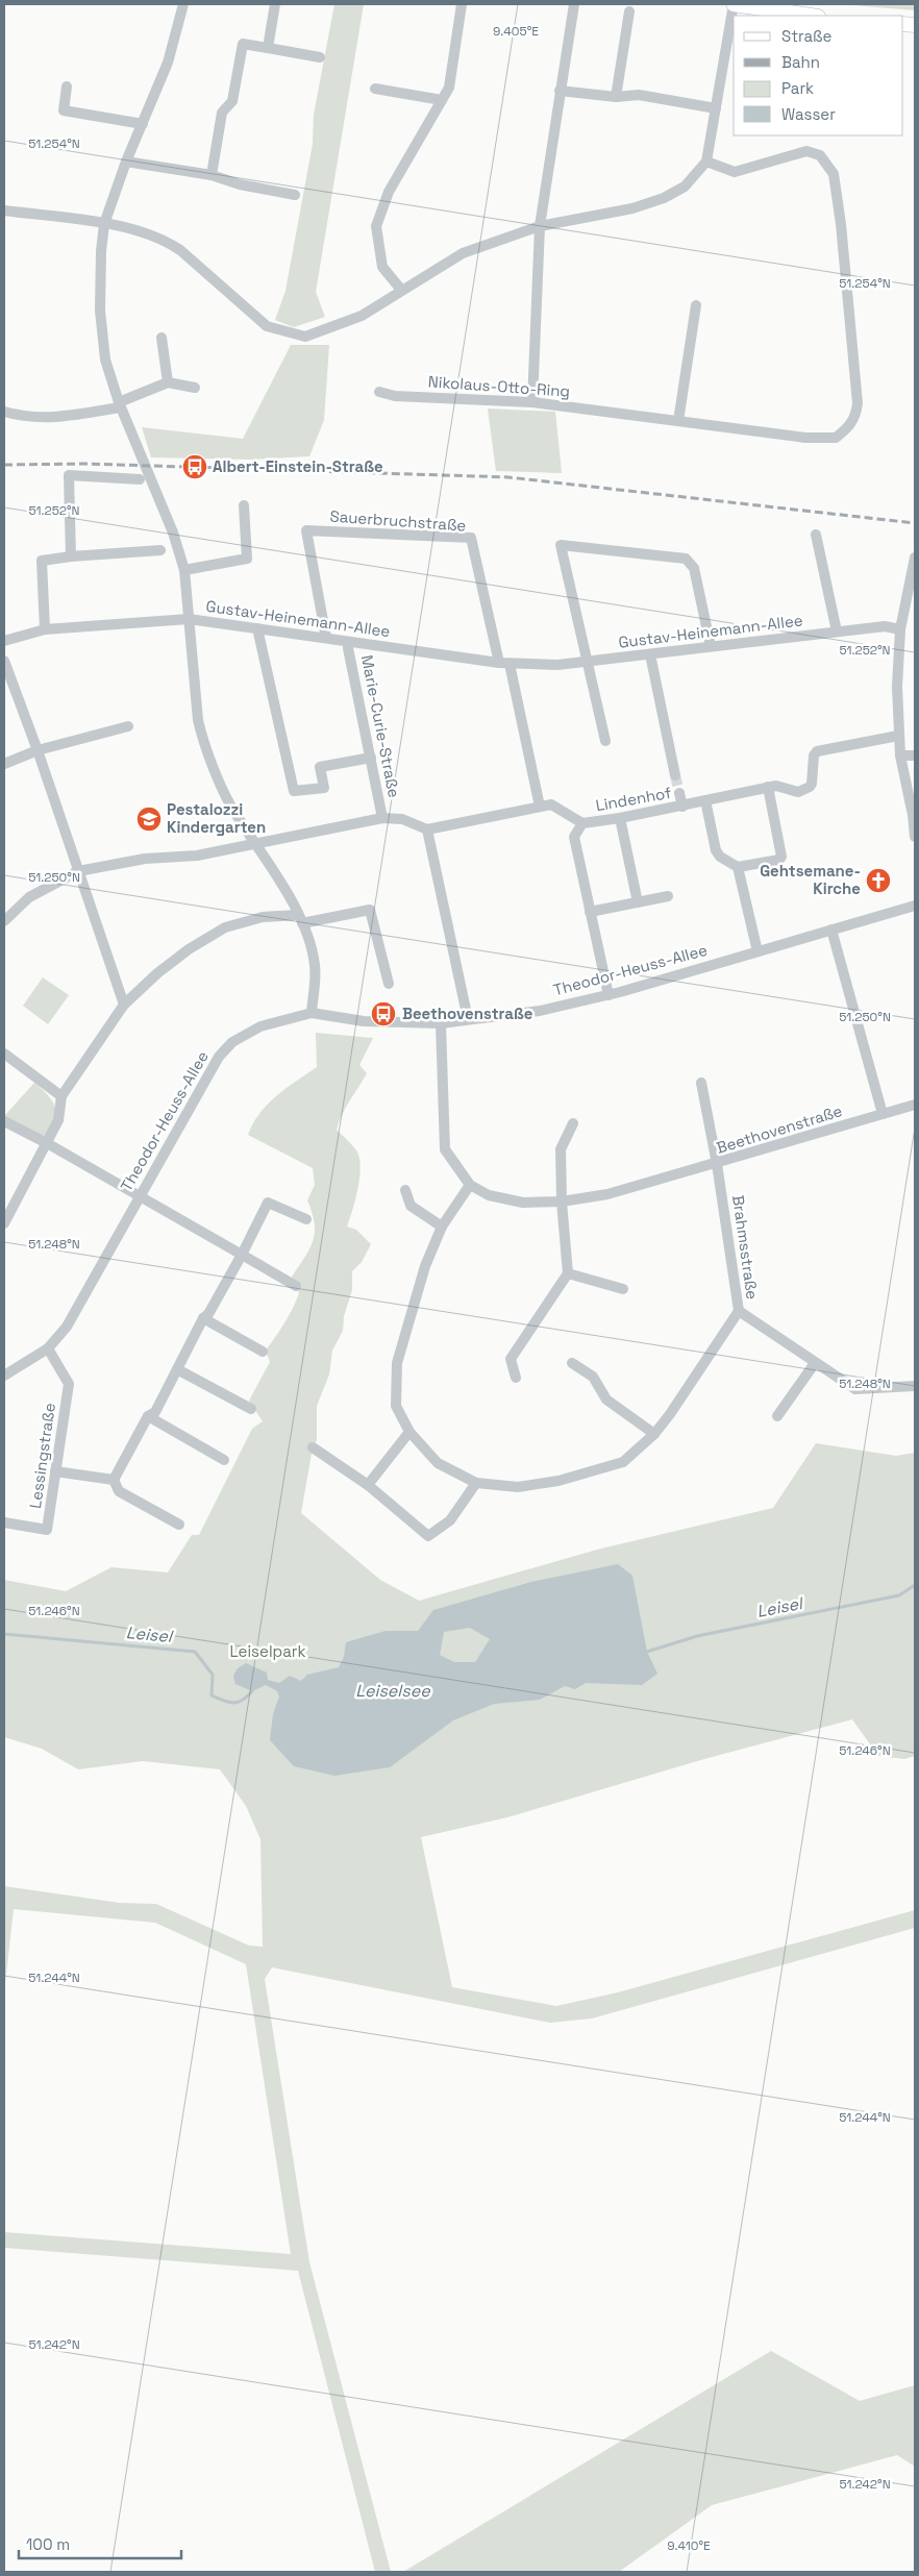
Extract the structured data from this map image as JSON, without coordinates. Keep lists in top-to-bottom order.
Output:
{
  "streets": {
    "street": [
      "Nikolaus-Otto-Ring",
      "Sauerbruchstraße",
      "Gustav-Heinemann-Allee",
      "Marie-Curie-Straße",
      "Lindenhof",
      "Theodor-Heuss-Allee",
      "Beethovenstraße",
      "Brahmsstraße",
      "Lessingstraße"
    ]
  },
  "crossings": [
    ["Sauerbruchstraße", "Gustav-Heinemann-Allee"],
    ["Gustav-Heinemann-Allee", "Marie-Curie-Straße"],
    ["Theodor-Heuss-Allee", "Lessingstraße"],
    ["Beethovenstraße", "Brahmsstraße"]
  ],
  "water": ["Leisel", "Leiselsee"],
  "parks": ["Leiselpark"],
  "places": {
    "bus stop": ["Albert-Einstein-Straße", "Beethovenstraße"],
    "school or university": ["Pestalozzi Kindergarten"],
    "church": ["Gehtsemane- Kirche"]
  },
  "legend": [
    "Straße",
    "Bahn",
    "Park",
    "Wasser"
  ],
  "scale_bar": "100 m",
  "coordinates": [
    "9.405°E",
    "51.254°N",
    "51.252°N",
    "51.250°N",
    "51.248°N",
    "51.246°N",
    "51.244°N",
    "51.242°N",
    "9.410°E"
  ]
}
